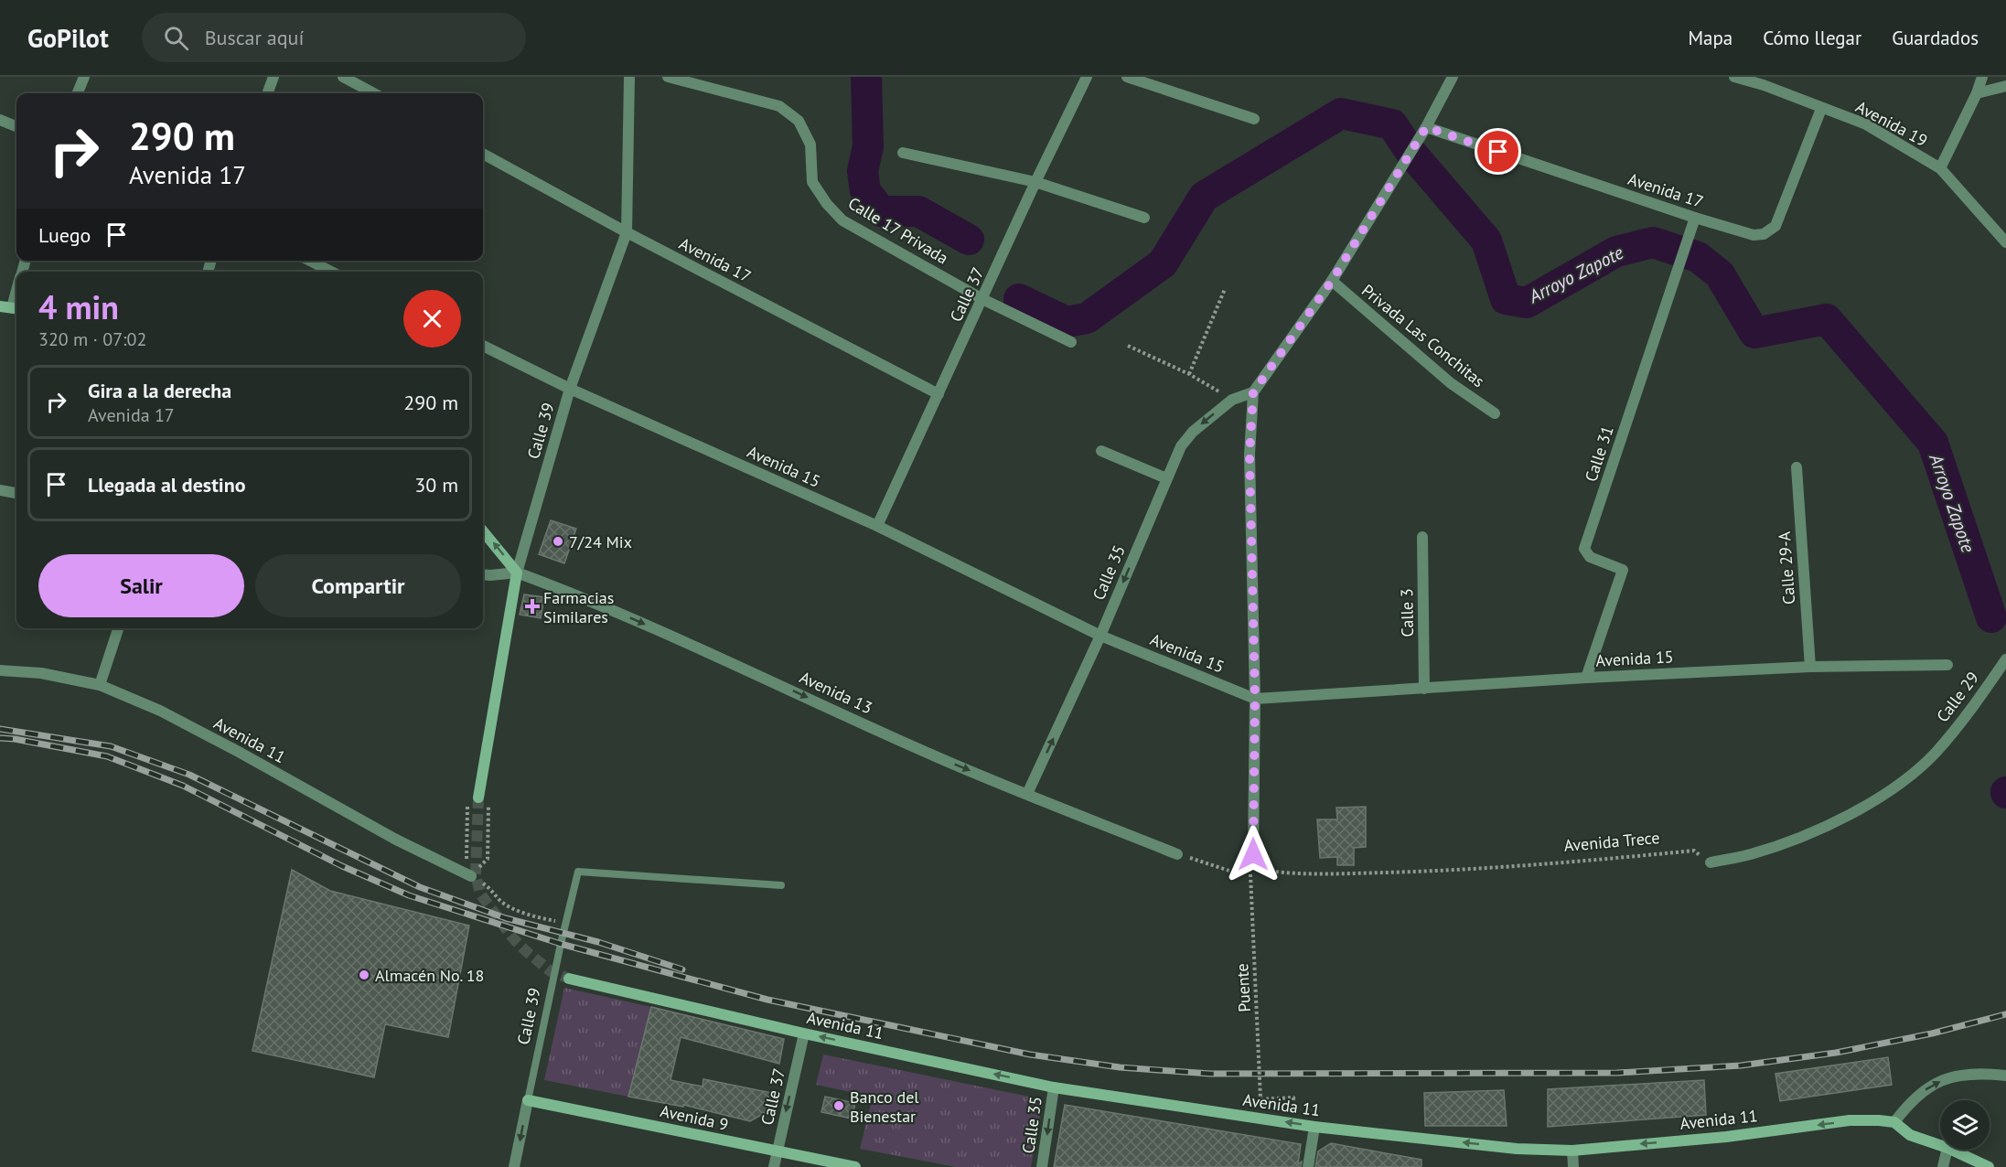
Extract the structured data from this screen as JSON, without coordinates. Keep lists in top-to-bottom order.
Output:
{
  "streets": {
    "main road": ["Calle 39", "Avenida 11", "Avenida 9"],
    "street": [
      "Avenida 19",
      "Avenida 17",
      "Calle 17 Privada",
      "Calle 37",
      "Privada Las Conchitas",
      "Calle 31",
      "Avenida 15",
      "Calle 29-A",
      "Calle 35",
      "Calle 3",
      "Avenida 13",
      "Calle 29"
    ],
    "path": ["Avenida Trece", "Puente"]
  },
  "crossings": [
    ["Avenida 19", "Avenida 17"],
    ["Avenida 17", "Calle 37"],
    ["Avenida 17", "Calle 39"],
    ["Avenida 17", "Calle 31"],
    ["Calle 17 Privada", "Calle 37"],
    ["Calle 37", "Avenida 15"],
    ["Calle 37", "Avenida 11"],
    ["Calle 37", "Avenida 9"],
    ["Calle 39", "Avenida 15"],
    ["Calle 39", "Avenida 13"],
    ["Calle 39", "Avenida 9"],
    ["Calle 31", "Avenida 15"],
    ["Avenida 15", "Calle 29-A"],
    ["Avenida 15", "Calle 35"],
    ["Avenida 15", "Calle 3"],
    ["Calle 35", "Avenida 13"],
    ["Calle 35", "Avenida 11"],
    ["Calle 29", "Avenida Trece"]
  ],
  "one_way": ["Avenida 13", "Avenida 11"],
  "water": ["Arroyo Zapote"],
  "places": {
    "other": ["7/24 Mix", "Almacén No. 18", "Banco del Bienestar"],
    "health": ["Farmacias Similares"]
  },
  "page": {
    "header": "GoPilot",
    "search": "Buscar aquí",
    "nav": ["Mapa", "Cómo llegar", "Guardados"],
    "turn": ["290 m", "Avenida 17"],
    "then": "Luego",
    "heading": ["4 min", "320 m · 07:02"],
    "list": [
      {
        "name": "Gira a la derecha",
        "note": "Avenida 17",
        "value": "290 m"
      },
      {
        "name": "Llegada al destino",
        "value": "30 m"
      }
    ],
    "buttons": ["Salir", "Compartir"]
  }
}
